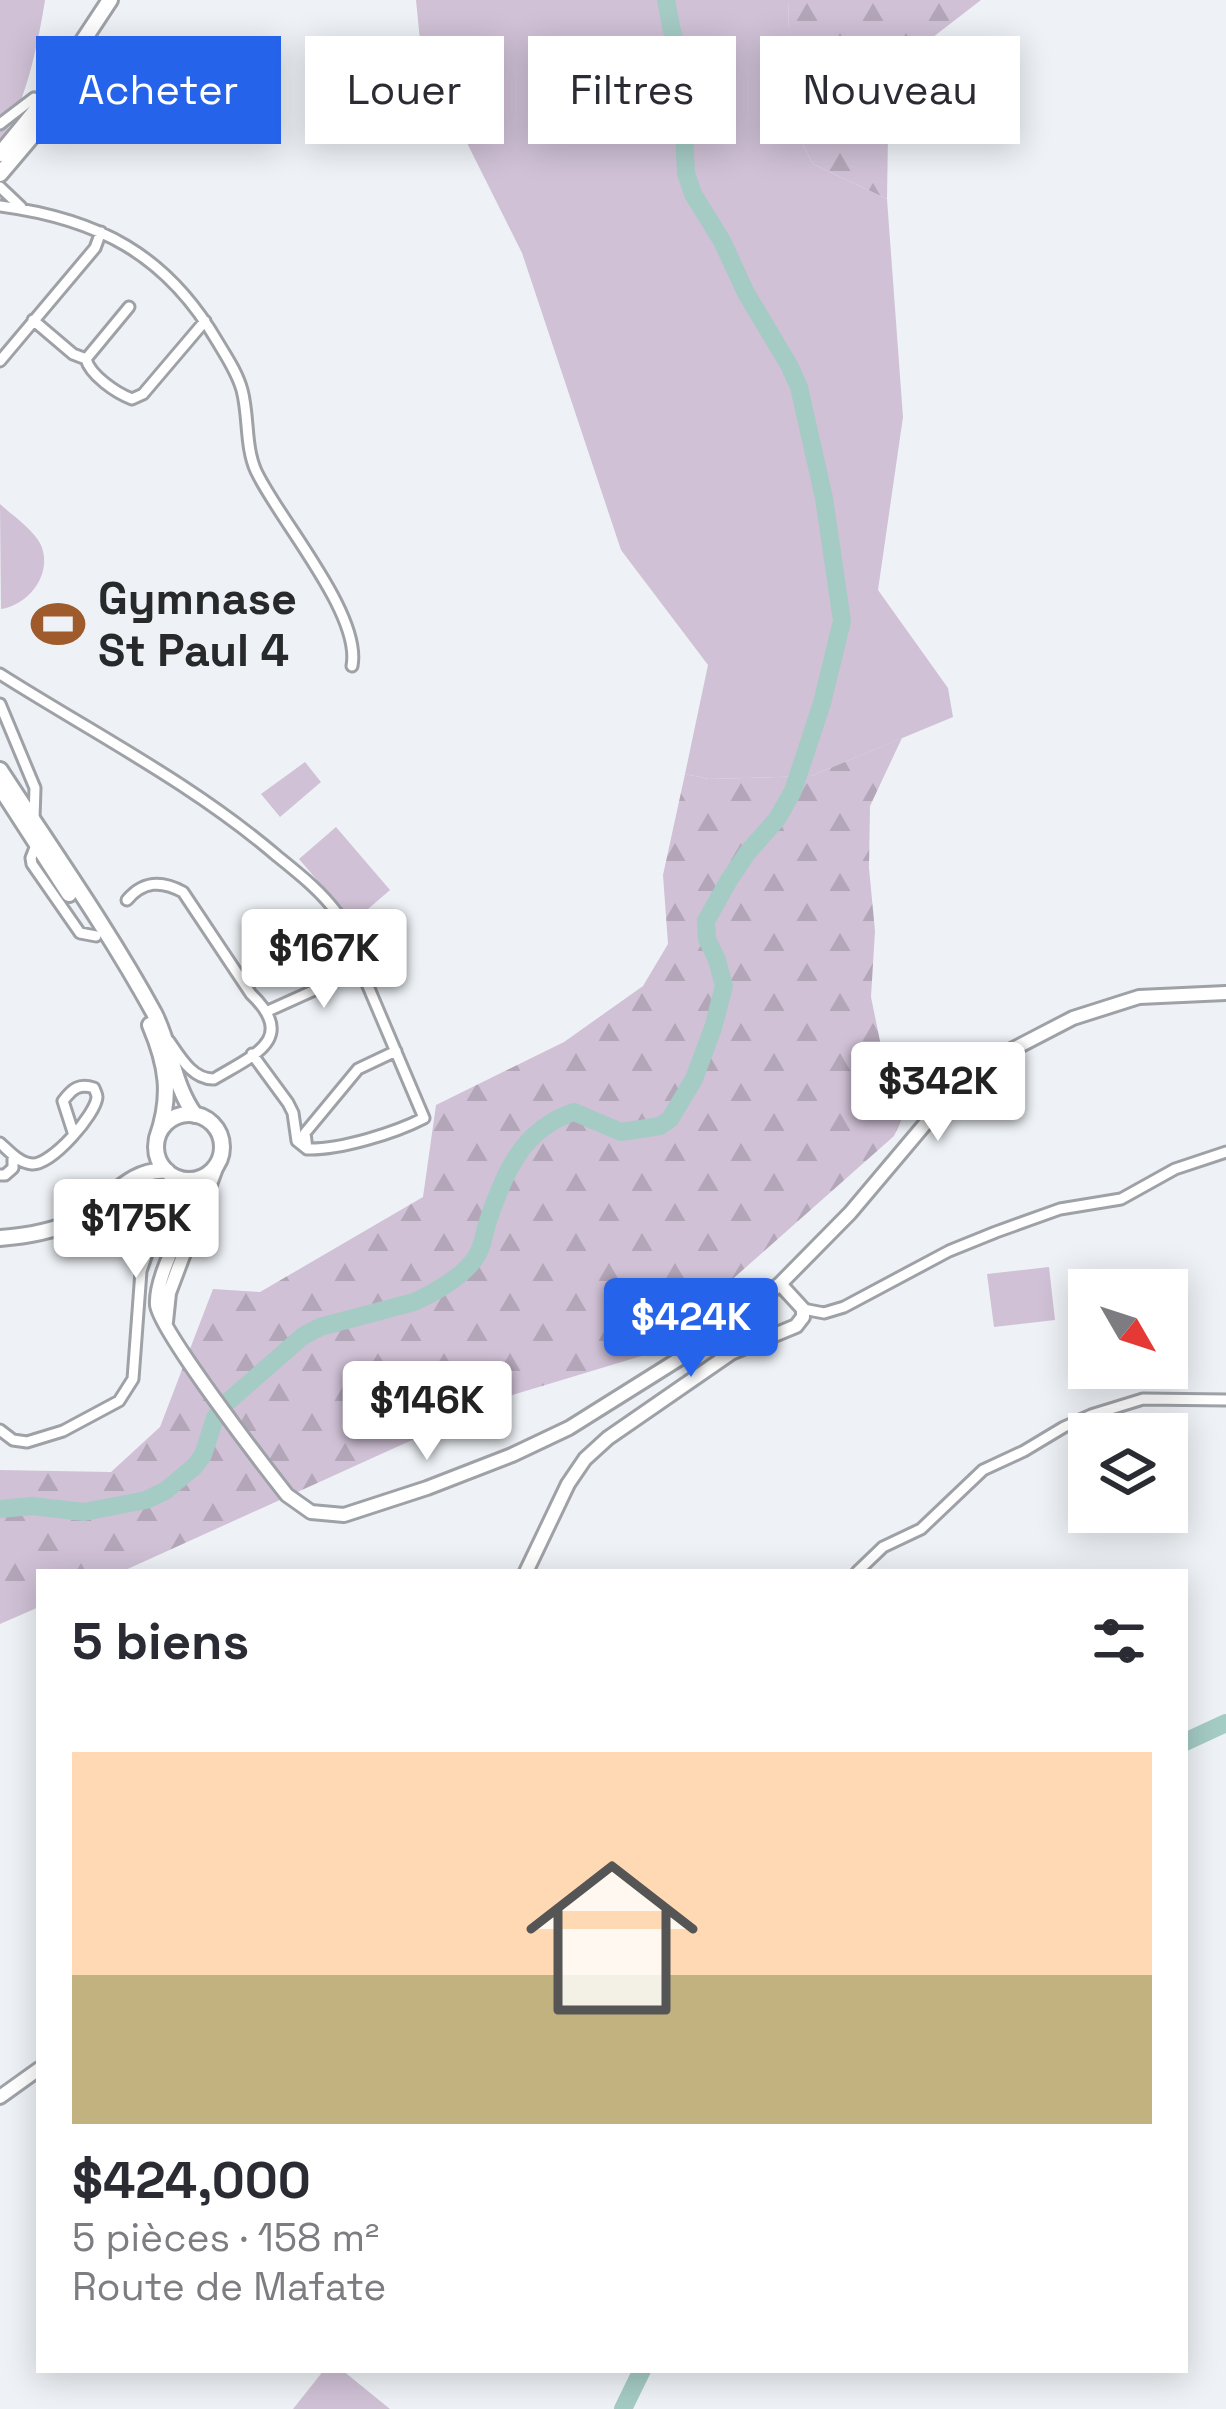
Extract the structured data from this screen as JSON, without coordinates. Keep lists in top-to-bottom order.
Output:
{
  "places": {
    "sports": ["Gymnase St Paul 4"]
  },
  "north": "bottom right",
  "page": {
    "chip": [
      "Acheter",
      "Louer",
      "Filtres",
      "Nouveau"
    ],
    "price": [
      "$167K",
      "$342K",
      "$175K",
      "$424K",
      "$146K"
    ],
    "heading": "5 biens",
    "list": [
      {
        "name": "$424,000",
        "note": "5 pièces · 158 m² · Route de Mafate"
      }
    ]
  }
}
